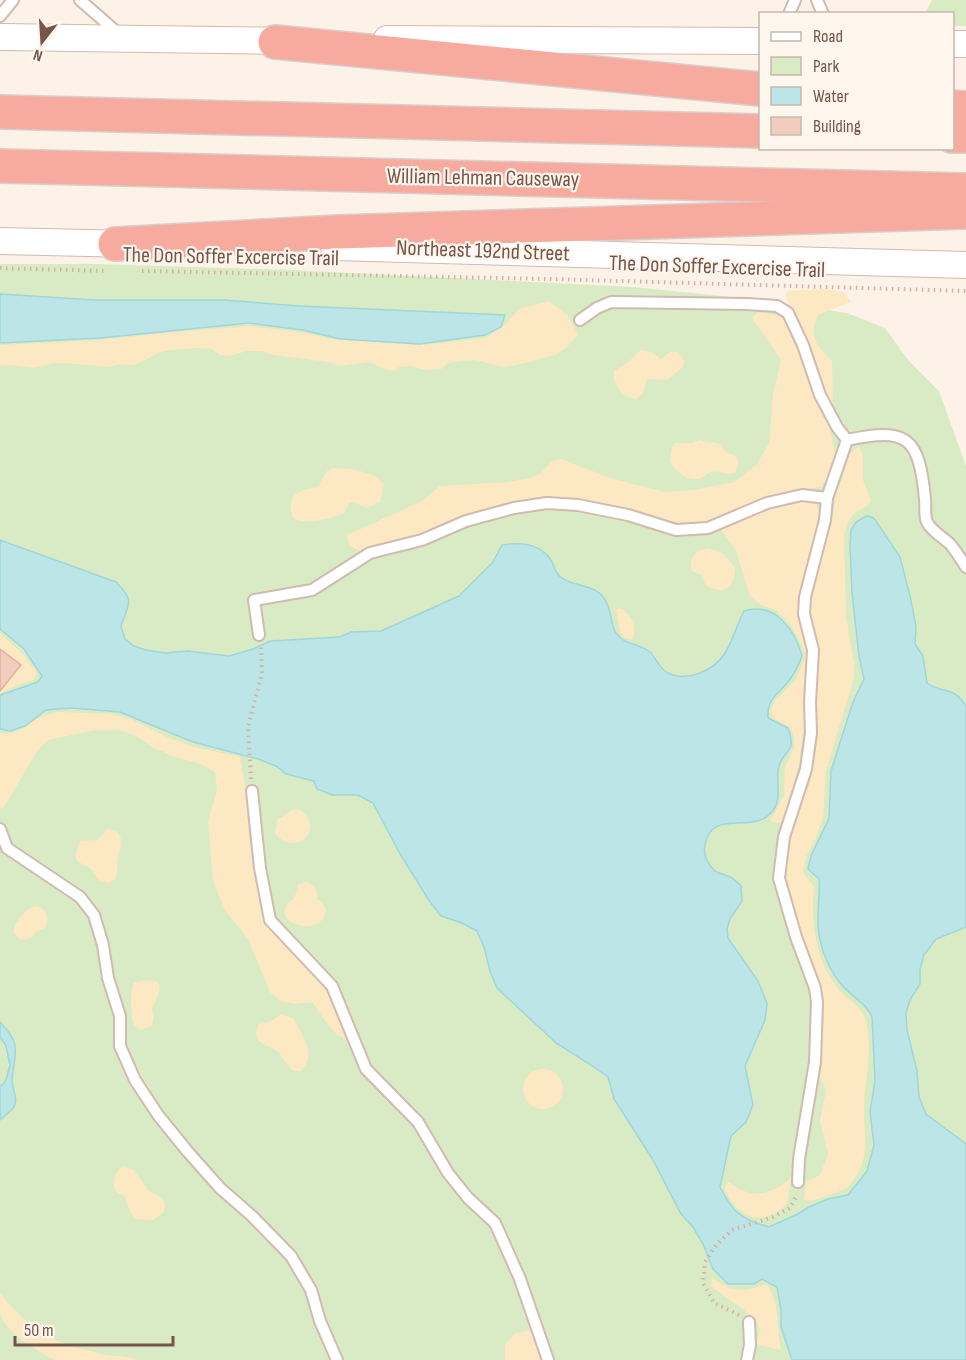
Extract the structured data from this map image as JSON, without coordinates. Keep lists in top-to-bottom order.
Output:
{
  "streets": {
    "highway": ["William Lehman Causeway"],
    "street": ["Northeast 192nd Street"],
    "path": ["The Don Soffer Excercise Trail"]
  },
  "crossings": [
    ["Northeast 192nd Street", "The Don Soffer Excercise Trail"]
  ],
  "legend": [
    "Road",
    "Park",
    "Water",
    "Building"
  ],
  "scale_bar": "50 m",
  "north": "bottom"
}
